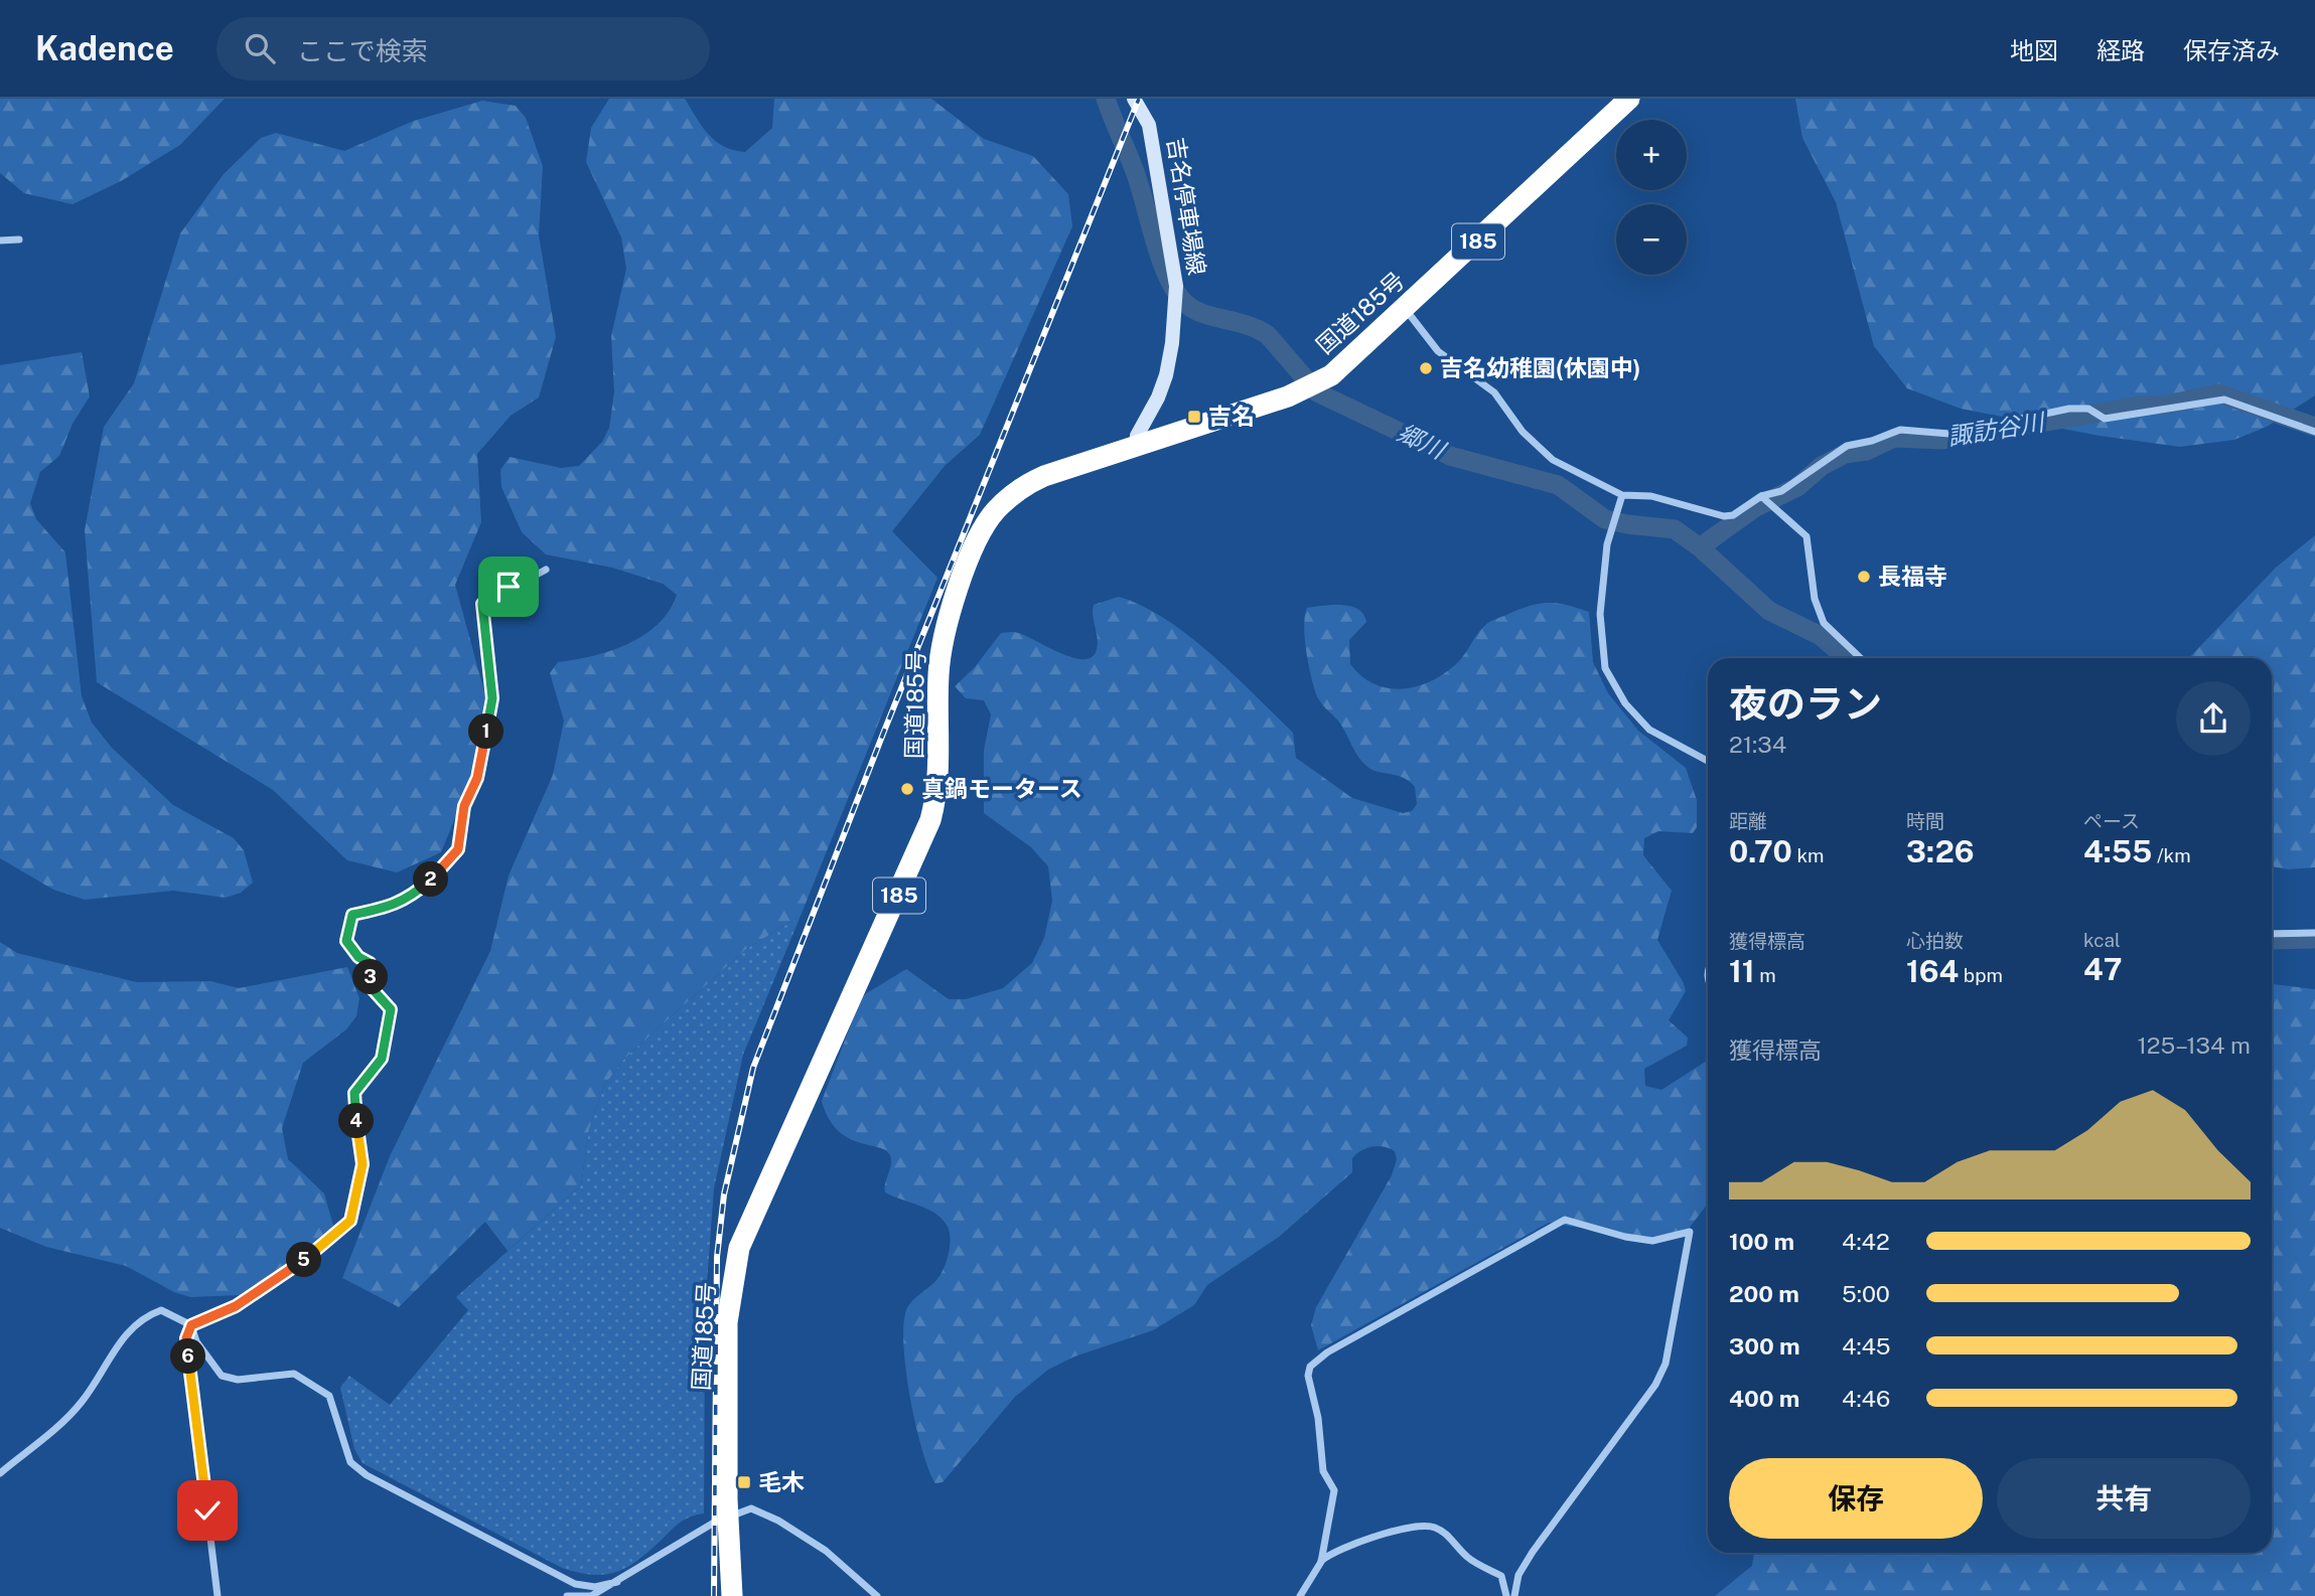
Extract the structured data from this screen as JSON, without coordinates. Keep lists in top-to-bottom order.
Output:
{
  "streets": {
    "highway": ["185", "国道185号"],
    "main road": ["吉名停車場線"]
  },
  "crossings": [
    ["吉名停車場線", "国道185号"]
  ],
  "water": ["諏訪谷川", "郷川"],
  "places": {
    "other": ["吉名幼稚園(休園中)", "長福寺", "真鍋モータース"],
    "transit": ["吉名", "毛木"]
  },
  "page": {
    "header": "Kadence",
    "search": "ここで検索",
    "nav": ["地図", "経路", "保存済み"],
    "map_buttons": ["+", "−"],
    "heading": ["夜のラン", "21:34"],
    "pins": [
      "1",
      "2",
      "3",
      "4",
      "5",
      "6"
    ],
    "stats": [
      ["距離", "0.70 km"],
      ["時間", "3:26"],
      ["ペース", "4:55 /km"],
      ["獲得標高", "11 m"],
      ["心拍数", "164 bpm"],
      ["kcal", "47"]
    ],
    "chart": ["獲得標高", "125–134 m"],
    "list": [
      {
        "name": "100 m",
        "note": "4:42"
      },
      {
        "name": "200 m",
        "note": "5:00"
      },
      {
        "name": "300 m",
        "note": "4:45"
      },
      {
        "name": "400 m",
        "note": "4:46"
      }
    ],
    "buttons": ["保存", "共有"]
  }
}
